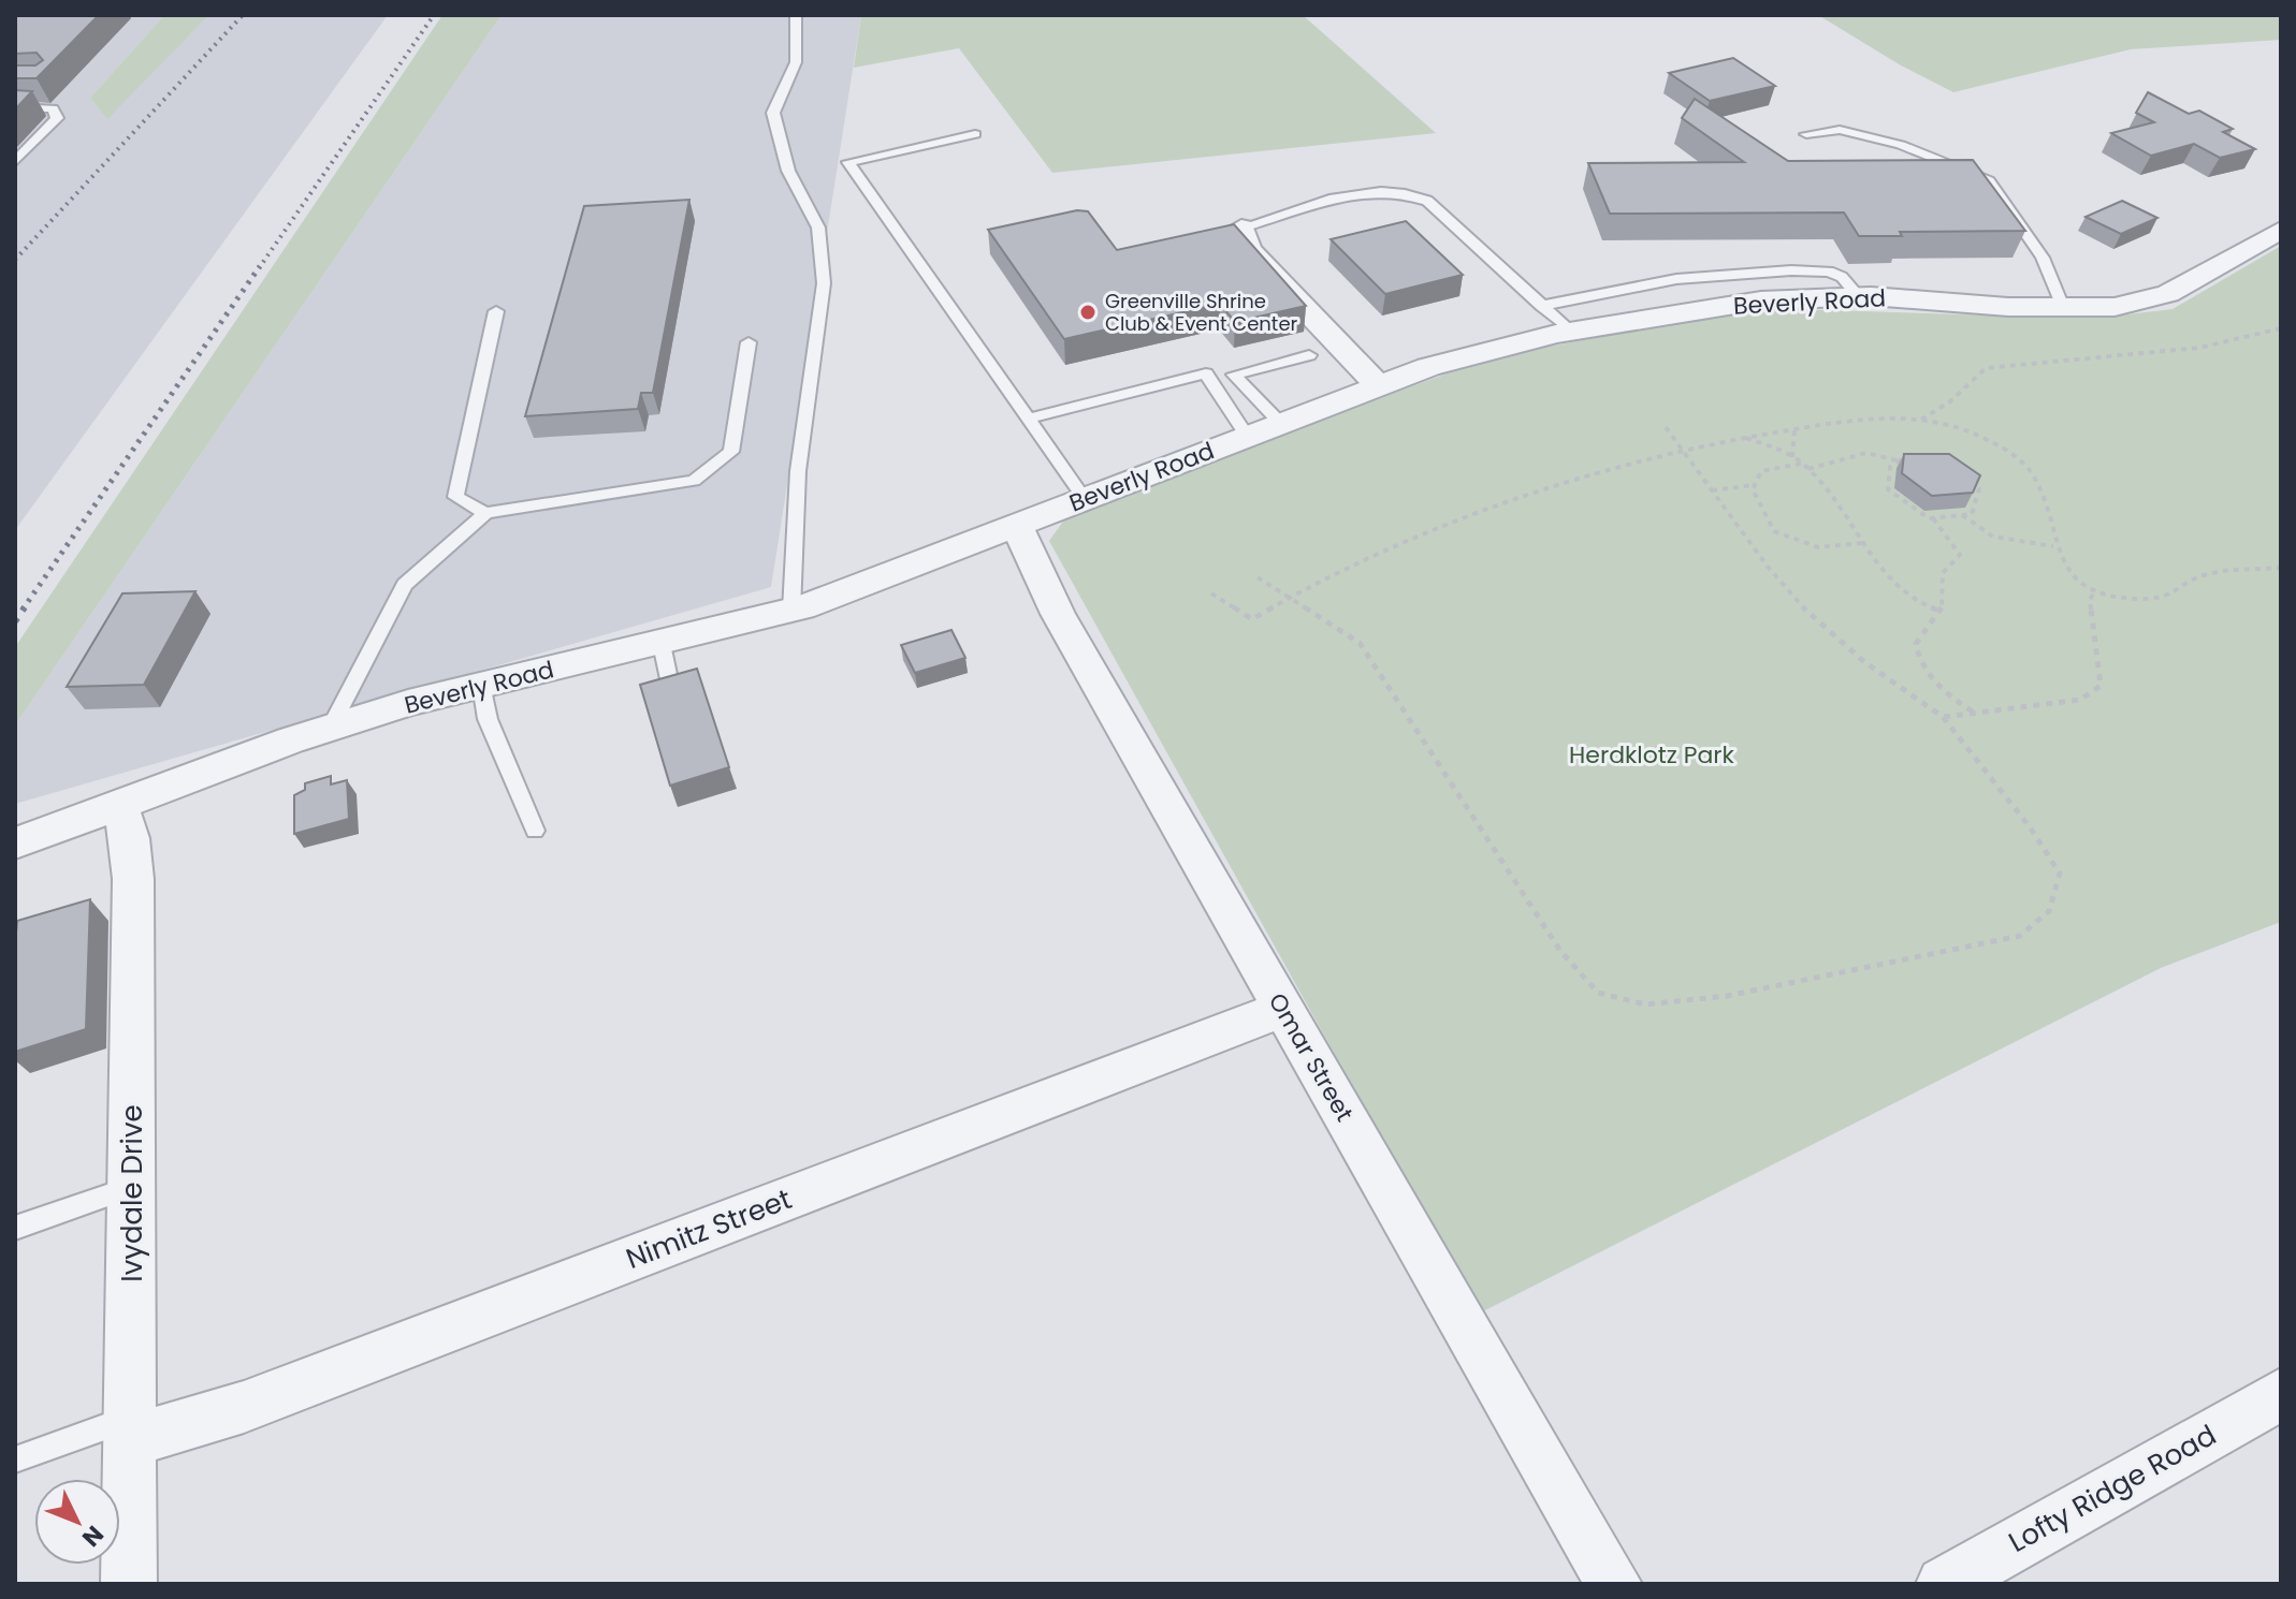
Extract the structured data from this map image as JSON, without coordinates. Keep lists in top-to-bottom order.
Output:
{
  "streets": {
    "street": [
      "Beverly Road",
      "Omar Street",
      "Ivydale Drive",
      "Nimitz Street",
      "Lofty Ridge Road"
    ]
  },
  "crossings": [
    ["Beverly Road", "Omar Street"],
    ["Beverly Road", "Ivydale Drive"],
    ["Omar Street", "Nimitz Street"],
    ["Ivydale Drive", "Nimitz Street"]
  ],
  "parks": ["Herdklotz Park"],
  "places": ["Greenville Shrine Club & Event Center"],
  "north": "bottom right"
}
